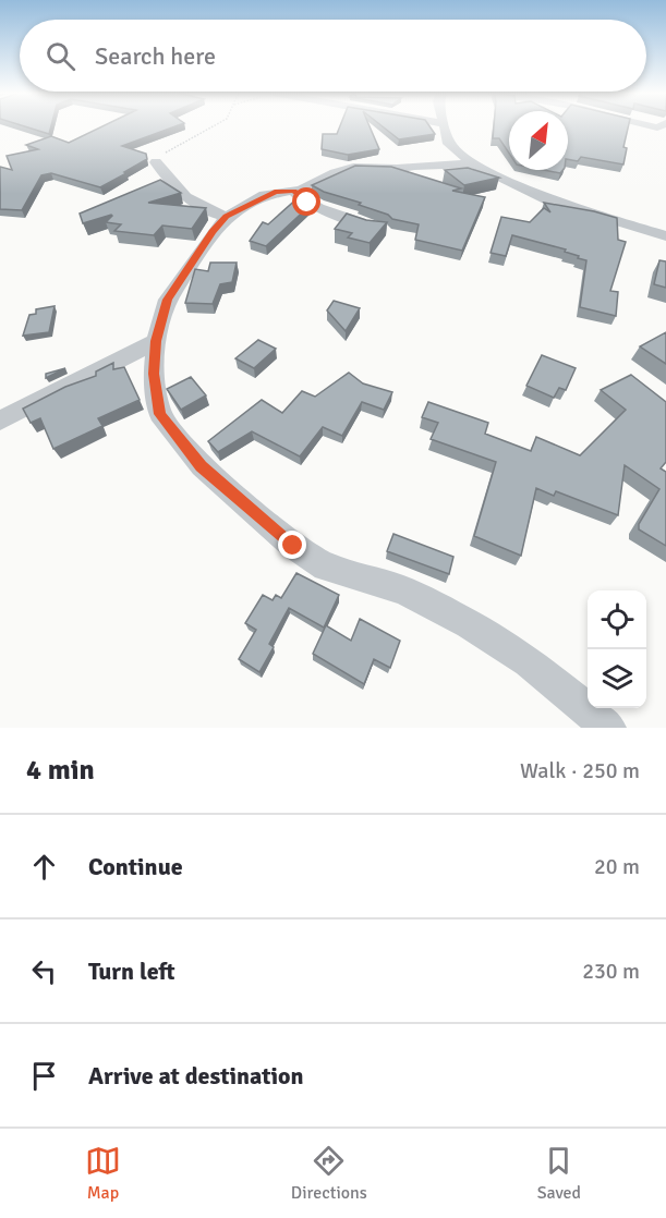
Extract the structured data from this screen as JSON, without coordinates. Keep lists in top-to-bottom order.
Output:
{
  "north": "top right",
  "page": {
    "search": "Search here",
    "heading": ["4 min", "Walk · 250 m"],
    "list": [
      ["Continue", "20 m"],
      ["Turn left", "230 m"],
      "Arrive at destination"
    ],
    "nav": ["Map", "Directions", "Saved"]
  }
}
